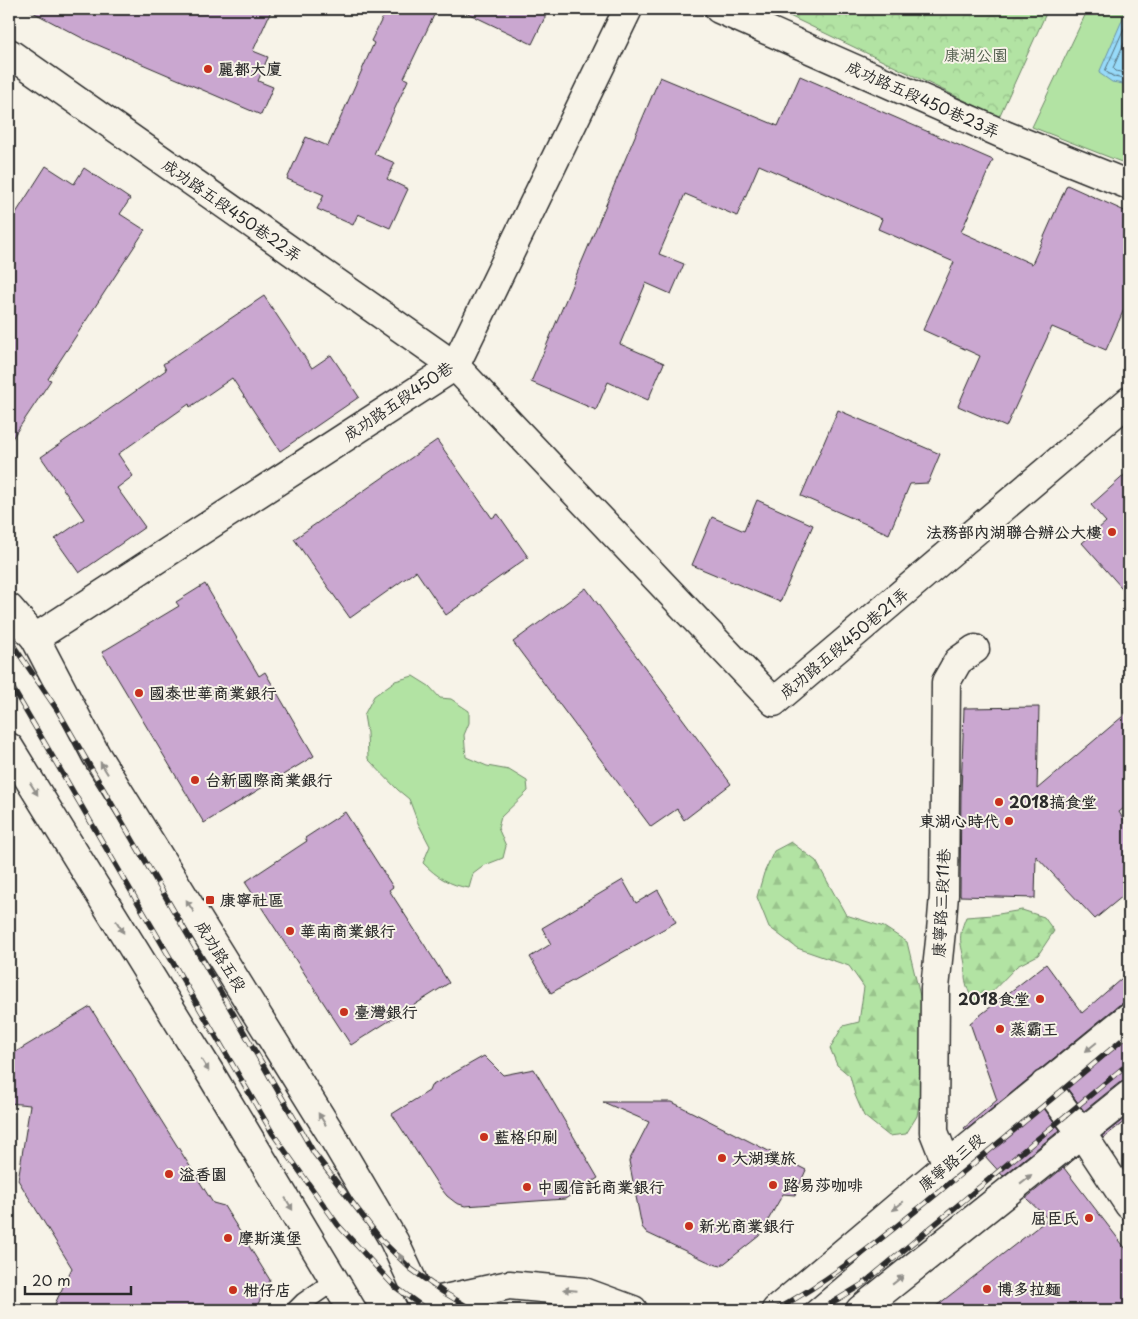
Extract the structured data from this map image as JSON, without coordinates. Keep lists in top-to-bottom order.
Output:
{
  "streets": {
    "street": [
      "成功路五段450巷23弄",
      "成功路五段450巷22弄",
      "成功路五段450巷",
      "成功路五段450巷21弄",
      "康寧路三段11巷",
      "成功路五段",
      "康寧路三段"
    ]
  },
  "crossings": [
    ["成功路五段450巷22弄", "成功路五段450巷"],
    ["成功路五段450巷22弄", "成功路五段450巷21弄"],
    ["成功路五段450巷", "成功路五段450巷21弄"],
    ["成功路五段450巷", "成功路五段"],
    ["康寧路三段11巷", "康寧路三段"]
  ],
  "parks": ["康湖公園"],
  "places": {
    "other": [
      "麗都大廈",
      "法務部內湖聯合辦公大樓",
      "國泰世華商業銀行",
      "台新國際商業銀行",
      "2018搞食堂",
      "東湖心時代",
      "華南商業銀行",
      "2018食堂",
      "臺灣銀行",
      "蒸霸王",
      "藍格印刷",
      "大湖璞旅",
      "溢香園",
      "路易莎咖啡",
      "中國信託商業銀行",
      "屈臣氏",
      "新光商業銀行",
      "摩斯漢堡",
      "博多拉麵",
      "柑仔店"
    ],
    "transit": ["康寧社區"]
  },
  "scale_bar": "20 m"
}
